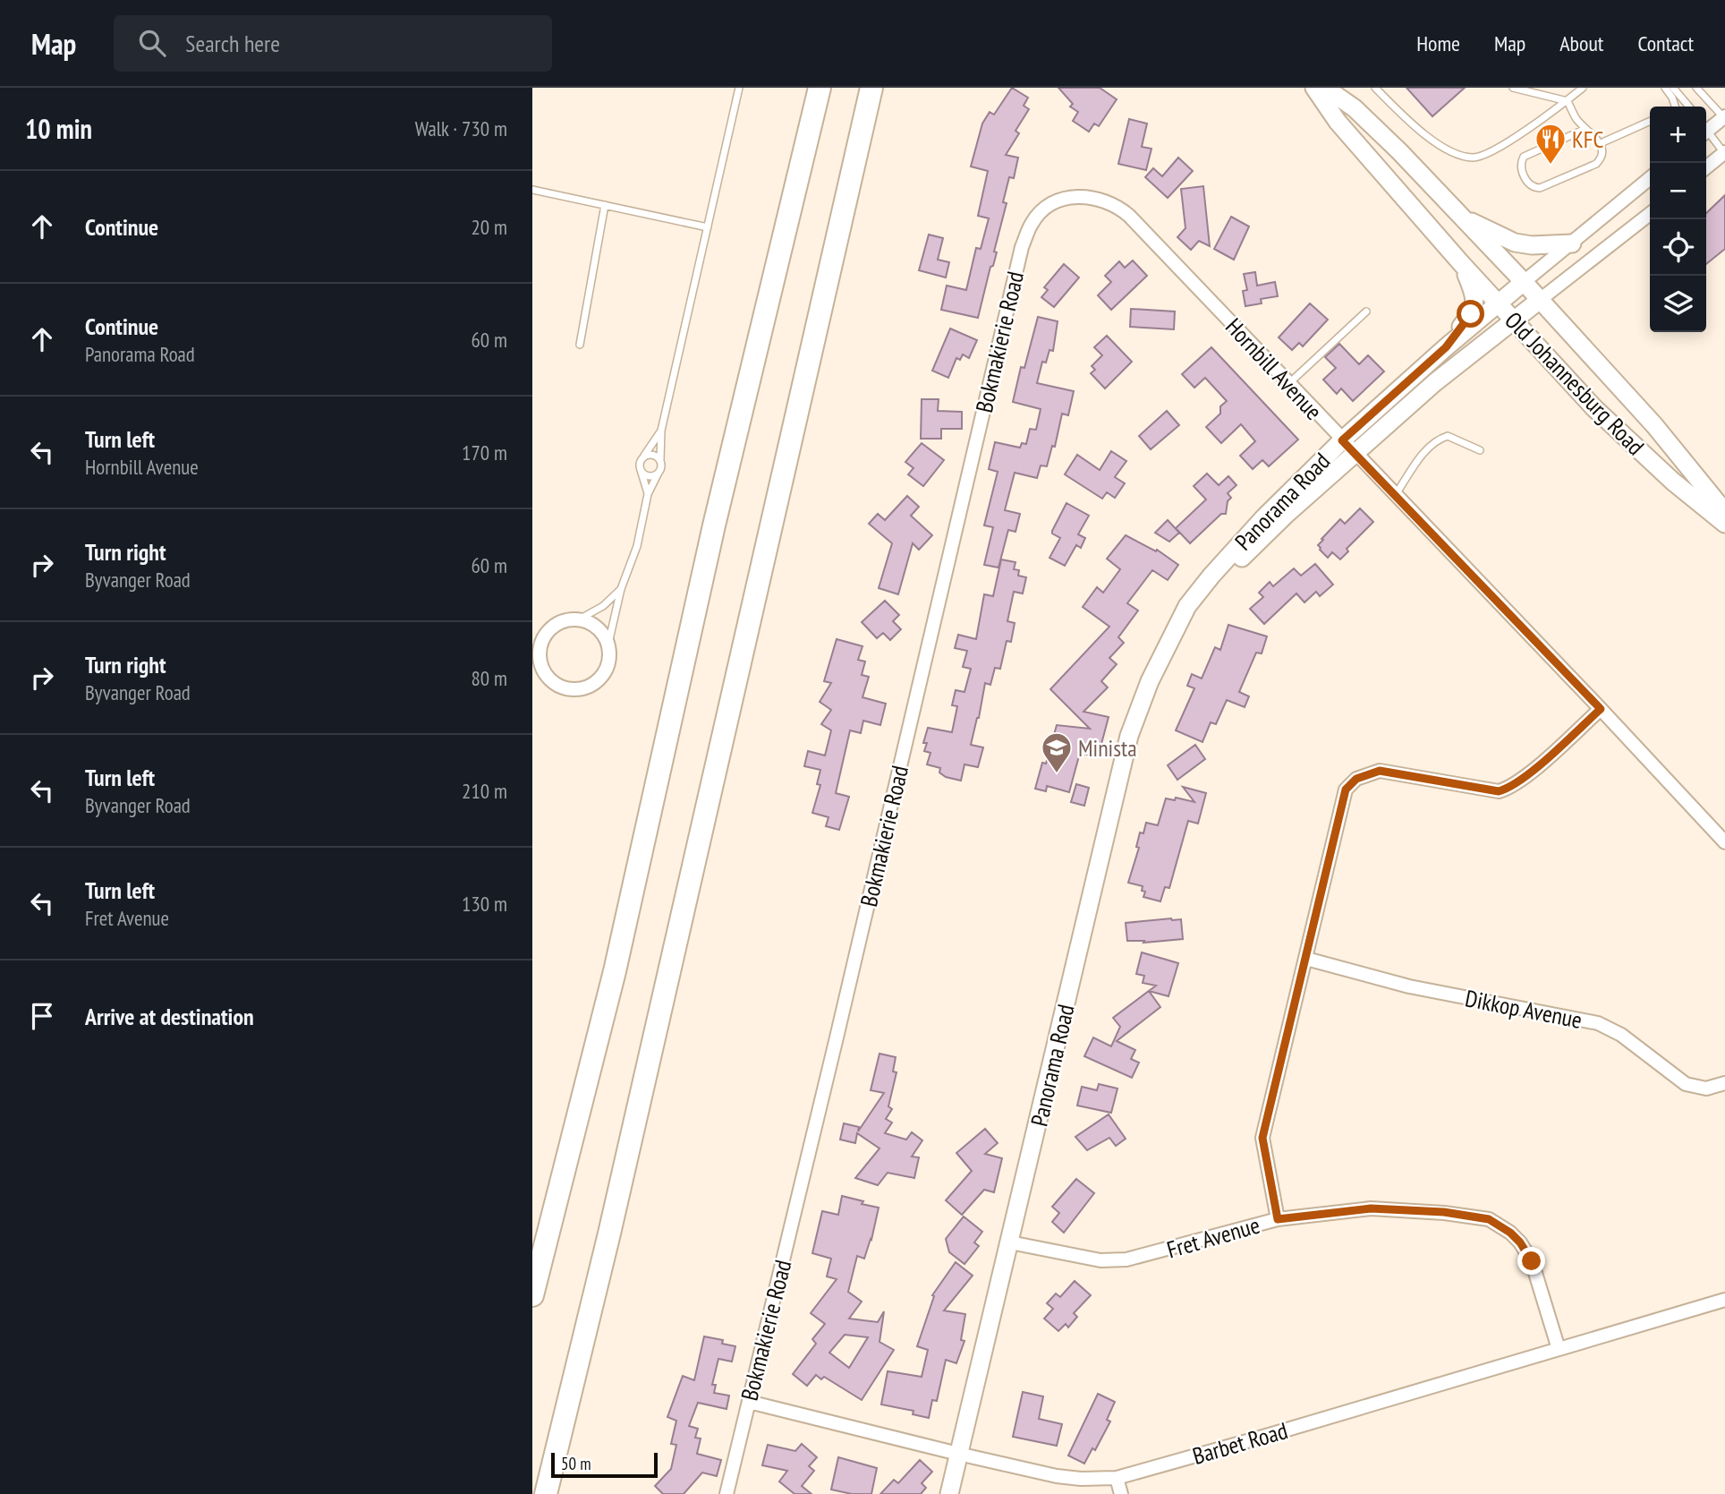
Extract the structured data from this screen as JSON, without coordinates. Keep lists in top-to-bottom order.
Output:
{
  "streets": {
    "street": [
      "Bokmakierie Road",
      "Hornbill Avenue",
      "Old Johannesburg Road",
      "Panorama Road",
      "Dikkop Avenue",
      "Fret Avenue",
      "Barbet Road"
    ]
  },
  "crossings": [
    ["Bokmakierie Road", "Hornbill Avenue"],
    ["Bokmakierie Road", "Barbet Road"],
    ["Hornbill Avenue", "Panorama Road"],
    ["Old Johannesburg Road", "Panorama Road"],
    ["Panorama Road", "Fret Avenue"],
    ["Panorama Road", "Barbet Road"],
    ["Fret Avenue", "Barbet Road"]
  ],
  "places": {
    "restaurant": ["KFC"],
    "school or university": ["Minista"]
  },
  "scale_bar": "50 m",
  "page": {
    "header": "Map",
    "search": "Search here",
    "nav": [
      "Home",
      "Map",
      "About",
      "Contact"
    ],
    "heading": ["10 min", "Walk · 730 m"],
    "map_buttons": ["+", "−"],
    "list": [
      ["Continue", "20 m"],
      ["Continue", "Panorama Road", "60 m"],
      ["Turn left", "Hornbill Avenue", "170 m"],
      ["Turn right", "Byvanger Road", "60 m"],
      ["Turn right", "Byvanger Road", "80 m"],
      ["Turn left", "Byvanger Road", "210 m"],
      ["Turn left", "Fret Avenue", "130 m"],
      "Arrive at destination"
    ],
    "scale": "50 m"
  }
}
